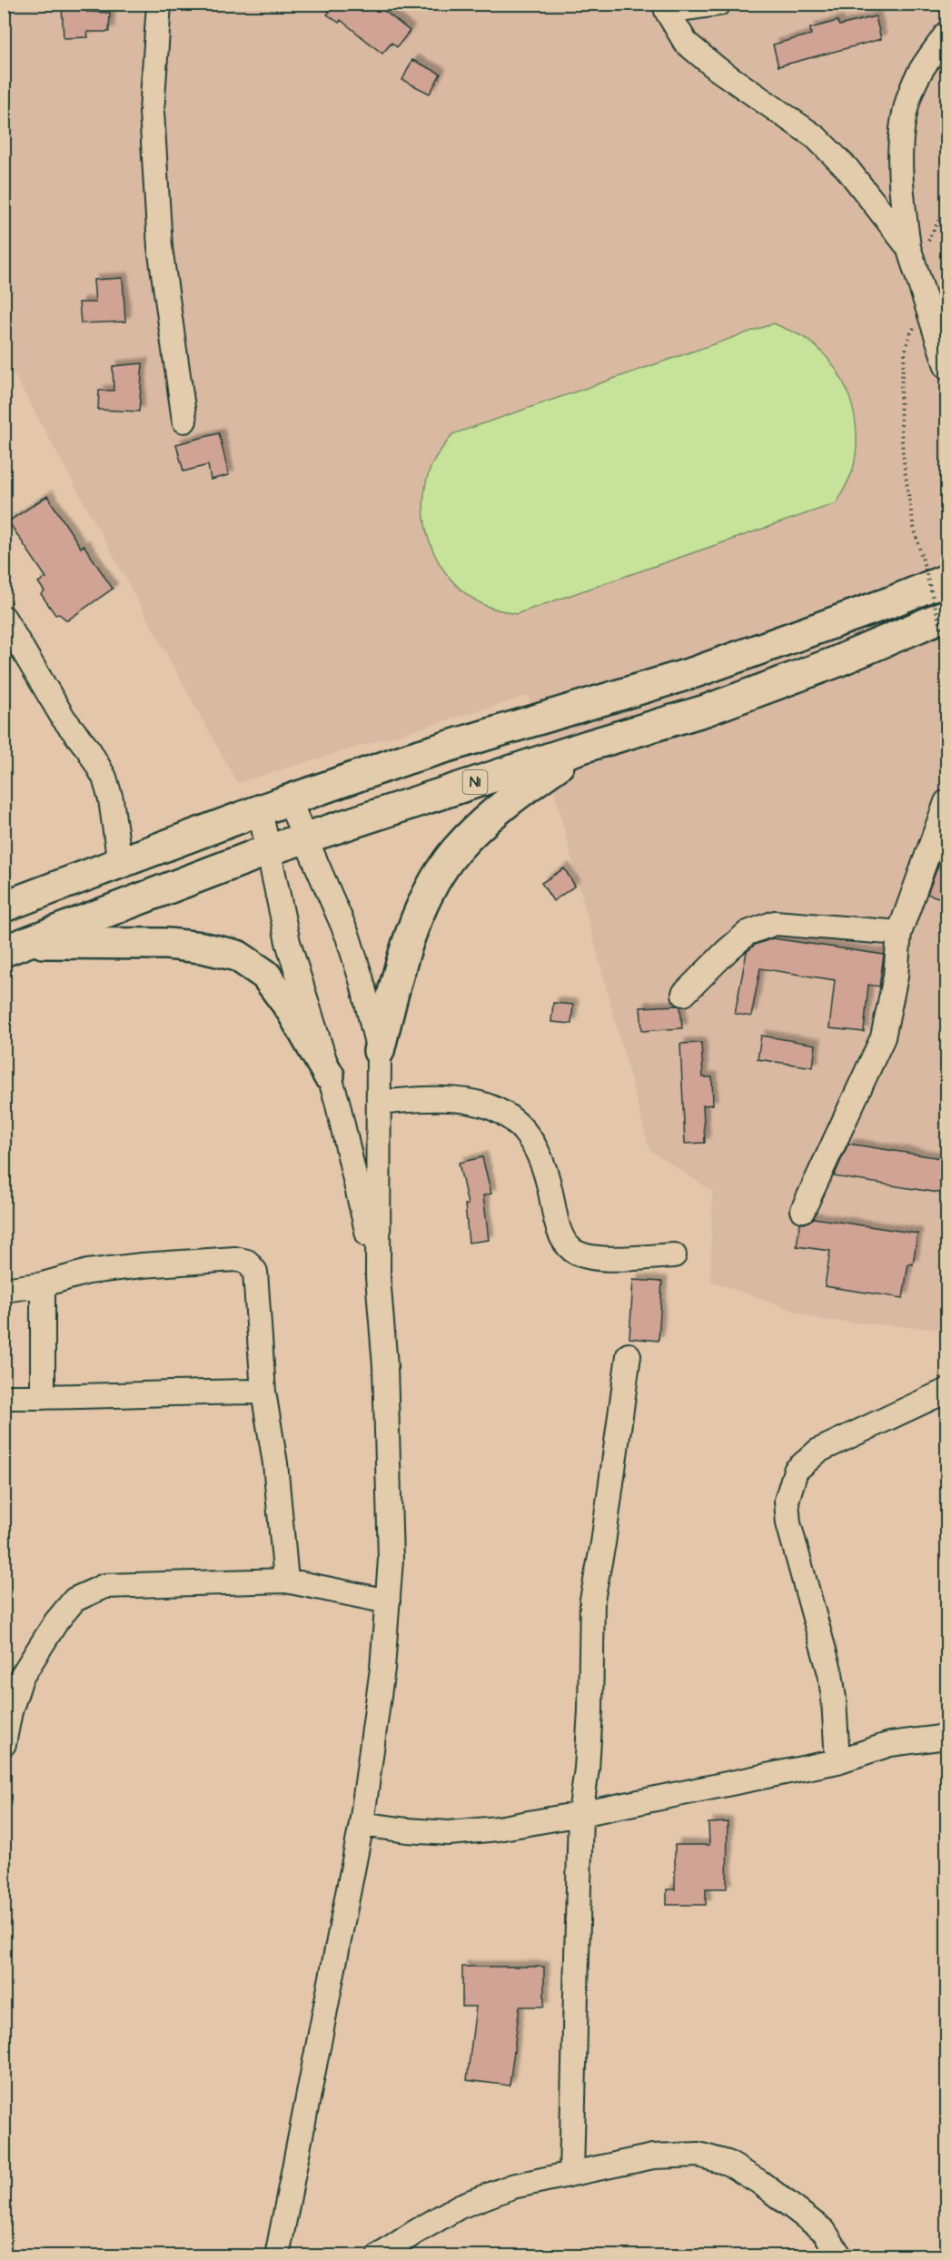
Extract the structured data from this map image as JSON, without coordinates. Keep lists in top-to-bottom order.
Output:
{
  "streets": {
    "highway": ["N1"]
  }
}
